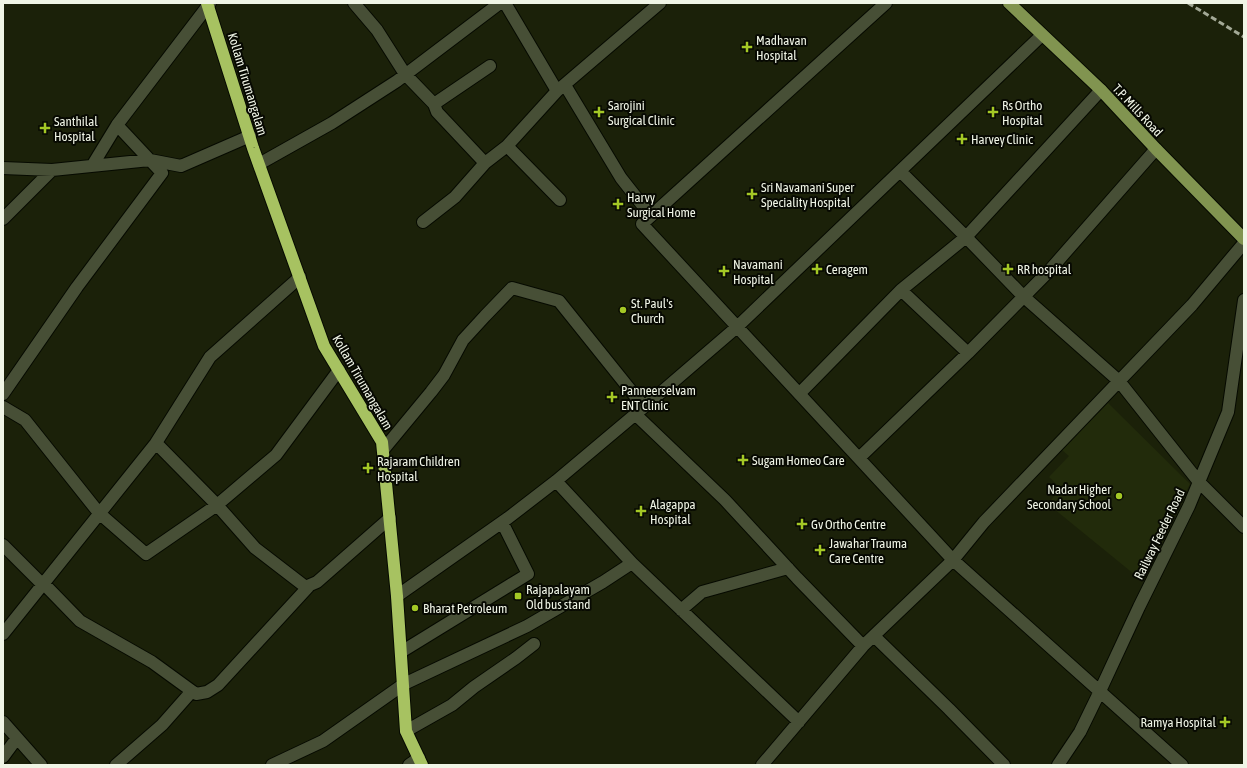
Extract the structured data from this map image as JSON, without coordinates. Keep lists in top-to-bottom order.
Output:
{
  "streets": {
    "highway": ["Kollam Tirumangalam"],
    "main road": ["T.P. Mills Road"],
    "street": ["Railway Feeder Road"]
  },
  "places": {
    "health": [
      "Madhavan Hospital",
      "Sarojini Surgical Clinic",
      "Rs Ortho Hospital",
      "Santhilal Hospital",
      "Harvey Clinic",
      "Sri Navamani Super Speciality Hospital",
      "Harvy Surgical Home",
      "Ceragem",
      "RR hospital",
      "Navamani Hospital",
      "Panneerselvam ENT Clinic",
      "Sugam Homeo Care",
      "Rajaram Children Hospital",
      "Alagappa Hospital",
      "Gv Ortho Centre",
      "Jawahar Trauma Care Centre",
      "Ramya Hospital"
    ],
    "other": ["St. Paul's Church", "Nadar Higher Secondary School", "Bharat Petroleum"],
    "transit": ["Rajapalayam Old bus stand"]
  }
}
